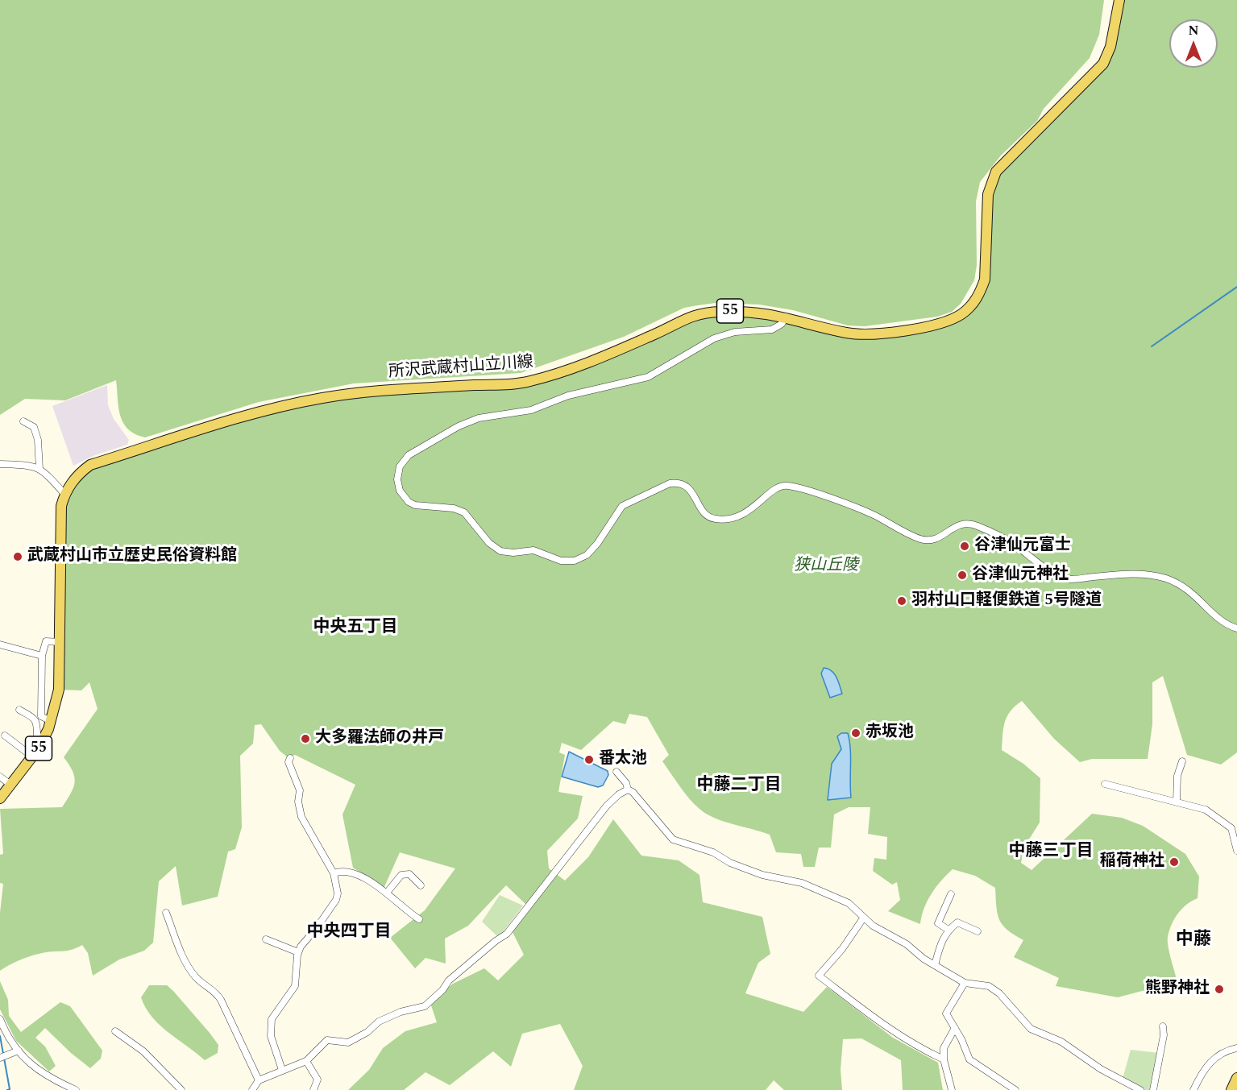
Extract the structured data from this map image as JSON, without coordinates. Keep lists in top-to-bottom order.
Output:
{
  "streets": {
    "main road": ["55", "所沢武蔵村山立川線"]
  },
  "crossings": [
    ["55", "所沢武蔵村山立川線"]
  ],
  "districts": [
    "中央五丁目",
    "中藤二丁目",
    "中藤三丁目",
    "中央四丁目",
    "中藤"
  ],
  "parks": ["狭山丘陵"],
  "places": [
    "谷津仙元富士",
    "武蔵村山市立歴史民俗資料館",
    "谷津仙元神社",
    "羽村山口軽便鉄道 5号隧道",
    "赤坂池",
    "大多羅法師の井戸",
    "番太池",
    "稲荷神社",
    "熊野神社"
  ],
  "north": "top"
}
